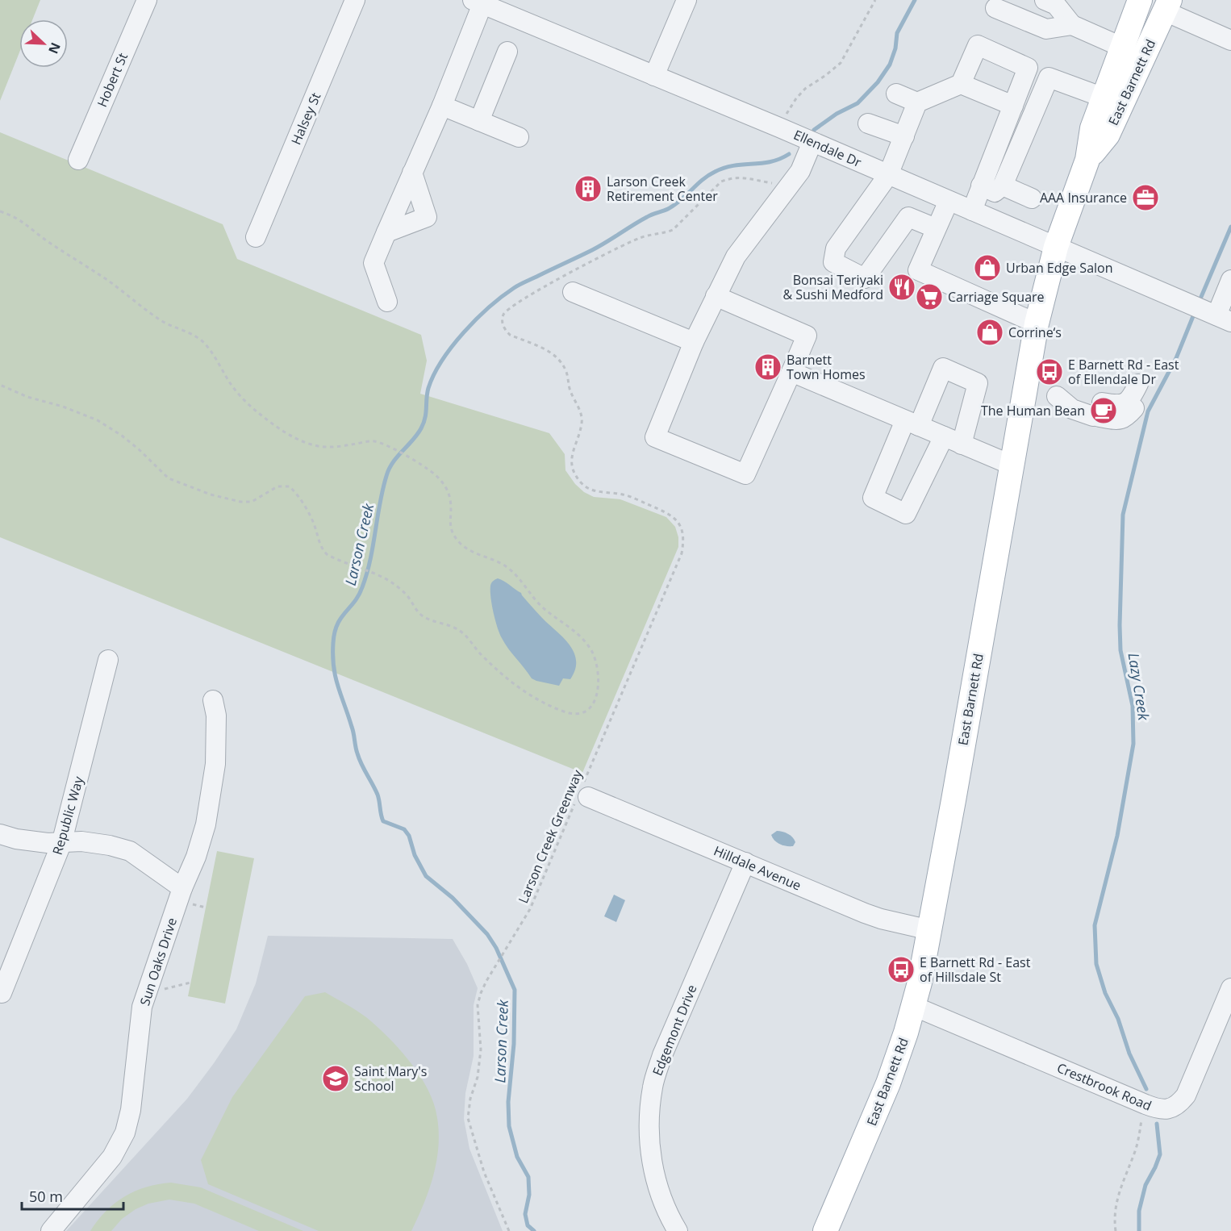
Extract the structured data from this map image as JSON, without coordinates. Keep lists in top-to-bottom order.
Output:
{
  "streets": {
    "main road": ["East Barnett Rd"],
    "street": [
      "Hobert St",
      "Halsey St",
      "Ellendale Dr",
      "Republic Way",
      "Hilldale Avenue",
      "Sun Oaks Drive",
      "Edgemont Drive",
      "Crestbrook Road"
    ],
    "path": ["Larson Creek Greenway"]
  },
  "crossings": [
    ["East Barnett Rd", "Ellendale Dr"],
    ["East Barnett Rd", "Hilldale Avenue"],
    ["East Barnett Rd", "Crestbrook Road"],
    ["Larson Creek Greenway", "Hilldale Avenue"],
    ["Hilldale Avenue", "Edgemont Drive"]
  ],
  "water": ["Larson Creek", "Lazy Creek"],
  "places": {
    "building": ["Larson Creek Retirement Center", "Barnett Town Homes"],
    "office": ["AAA Insurance"],
    "shop": ["Urban Edge Salon", "Corrine‘s"],
    "restaurant": ["Bonsai Teriyaki & Sushi Medford"],
    "supermarket": ["Carriage Square"],
    "bus stop": ["E Barnett Rd - East of Ellendale Dr", "E Barnett Rd - East of Hillsdale St"],
    "cafe": ["The Human Bean"],
    "school or university": ["Saint Mary's School"]
  },
  "scale_bar": "50 m",
  "north": "bottom right"
}
